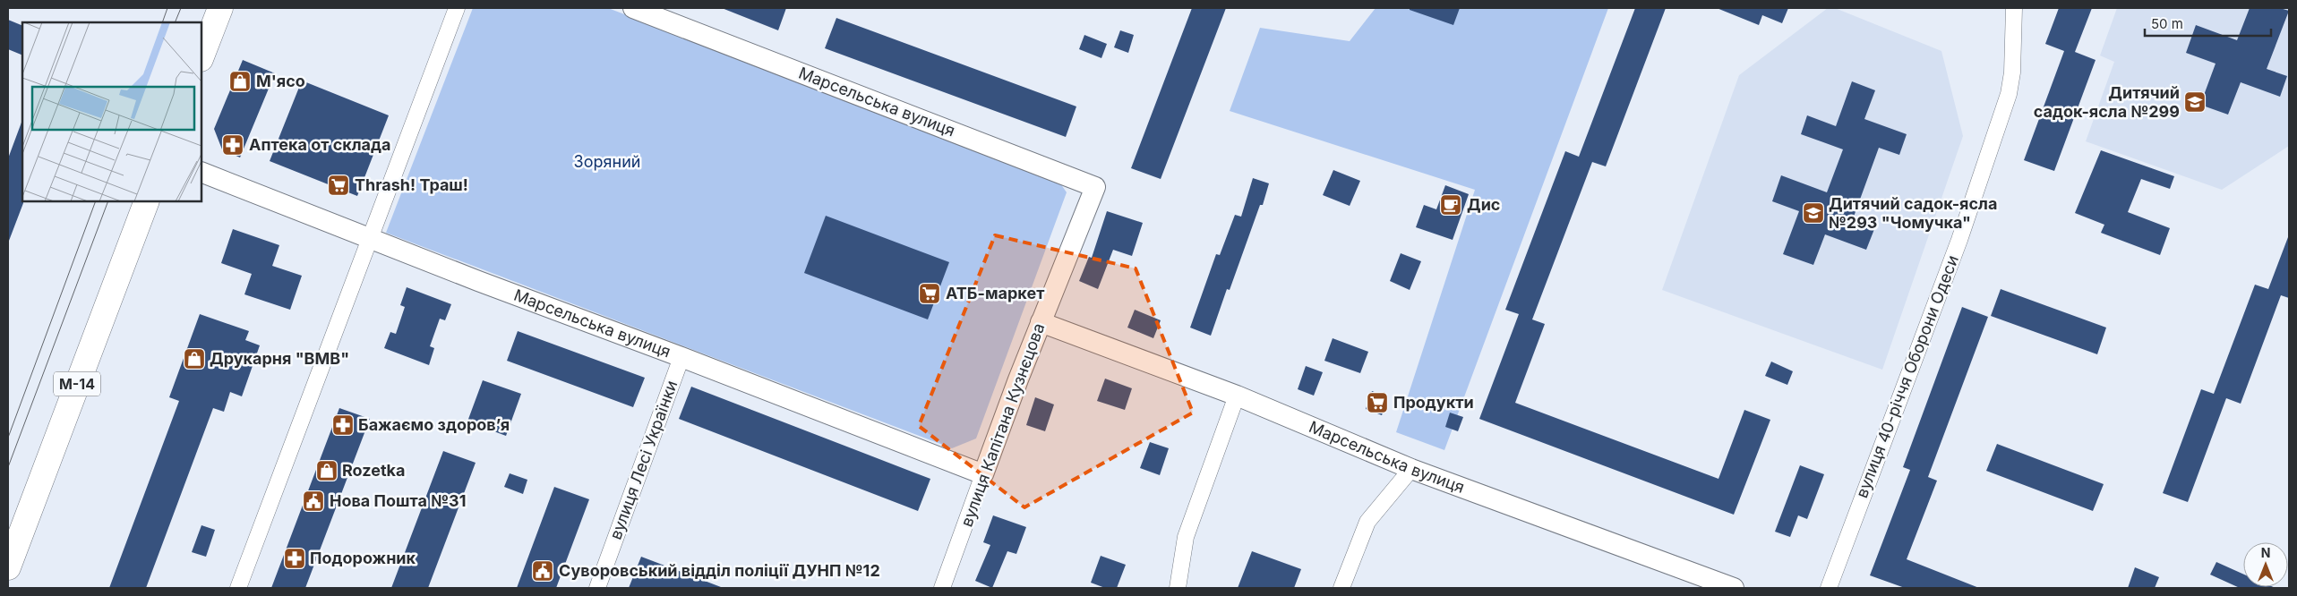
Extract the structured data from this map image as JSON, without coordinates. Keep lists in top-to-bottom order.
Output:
{
  "streets": {
    "main road": ["М-14"],
    "street": [
      "Марсельська вулиця",
      "вулиця 40-річчя Оборони Одеси",
      "вулиця Капітана Кузнєцова",
      "вулиця Лесі Українки"
    ]
  },
  "crossings": [
    ["Марсельська вулиця", "вулиця Капітана Кузнєцова"],
    ["Марсельська вулиця", "вулиця Лесі Українки"]
  ],
  "parks": ["Зоряний"],
  "places": {
    "shop": ["М'ясо", "Друкарня \"ВМВ\"", "Rozetka"],
    "school or university": ["Дитячий садок-ясла №299", "Дитячий садок-ясла №293 \"Чомучка\""],
    "pharmacy": ["Аптека от склада", "Бажаємо здоровʼя", "Подорожник"],
    "supermarket": ["Thrash! Траш!", "АТБ-маркет", "Продукти"],
    "cafe": ["Дис"],
    "public building": ["Нова Пошта №31", "Суворовський відділ поліції ДУНП №12"]
  },
  "scale_bar": "50 m",
  "north": "top"
}
